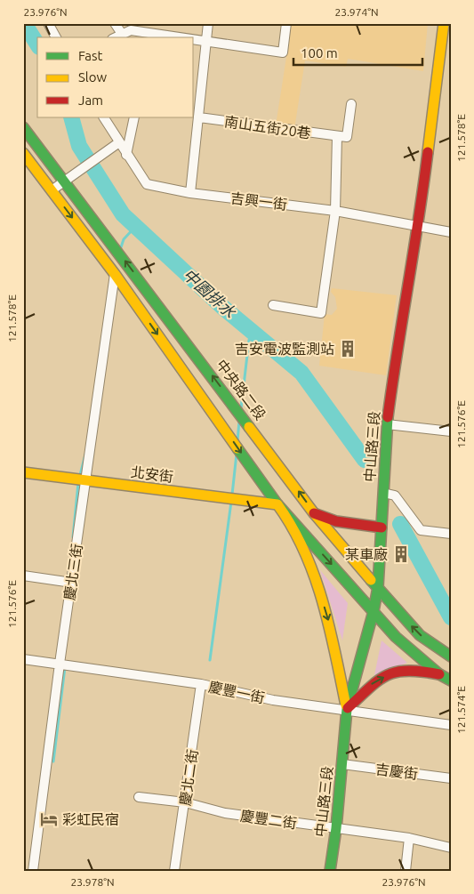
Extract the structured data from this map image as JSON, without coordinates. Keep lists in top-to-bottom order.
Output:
{
  "streets": {
    "street": [
      "南山五街20巷",
      "吉興一街",
      "中央路二段",
      "中山路三段",
      "北安街",
      "慶北三街",
      "慶豐一街",
      "吉慶街",
      "慶北二街",
      "慶豐二街"
    ]
  },
  "crossings": [
    ["吉興一街", "中山路三段"],
    ["中央路二段", "中山路三段"],
    ["中山路三段", "慶豐一街"],
    ["中山路三段", "吉慶街"],
    ["中山路三段", "慶豐二街"],
    ["北安街", "慶北三街"],
    ["慶北三街", "慶豐一街"],
    ["慶豐一街", "慶北二街"],
    ["慶北二街", "慶豐二街"]
  ],
  "water": ["中園排水"],
  "places": {
    "building": ["吉安電波監測站", "某車廠"],
    "hotel": ["彩虹民宿"]
  },
  "legend": ["Fast", "Slow", "Jam"],
  "scale_bar": "100 m",
  "coordinates": [
    "23.976°N",
    "23.974°N",
    "121.578°E",
    "121.576°E",
    "121.574°E",
    "23.978°N"
  ]
}
